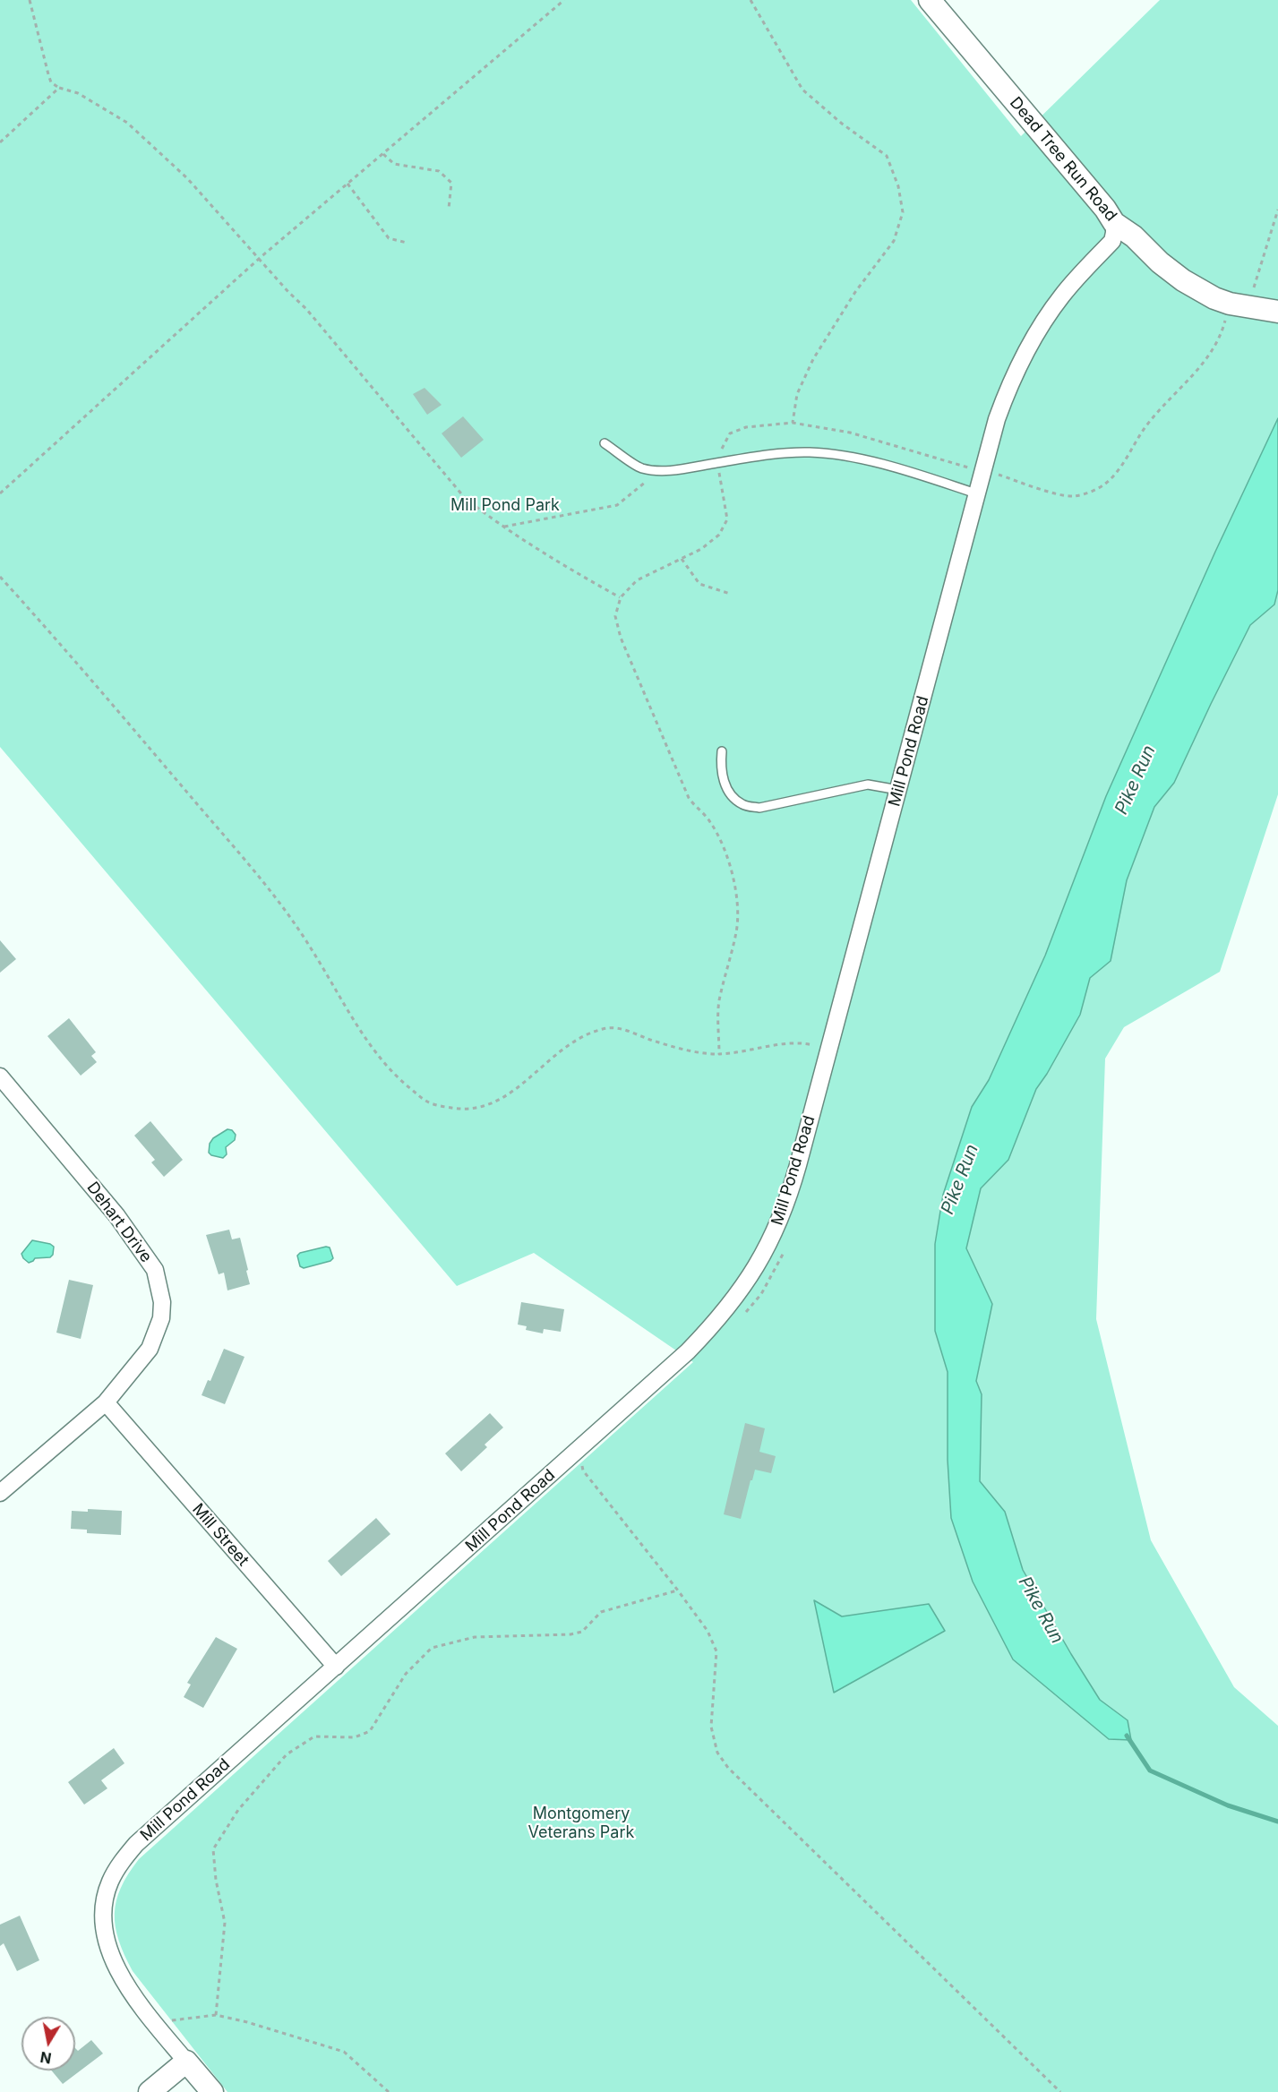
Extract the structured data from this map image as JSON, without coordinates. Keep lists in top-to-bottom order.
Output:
{
  "streets": {
    "street": [
      "Dead Tree Run Road",
      "Mill Pond Road",
      "Dehart Drive",
      "Mill Street"
    ]
  },
  "crossings": [
    ["Dead Tree Run Road", "Mill Pond Road"],
    ["Mill Pond Road", "Mill Street"],
    ["Dehart Drive", "Mill Street"]
  ],
  "water": ["Pike Run"],
  "parks": ["Mill Pond Park", "Montgomery Veterans Park"],
  "north": "bottom"
}
